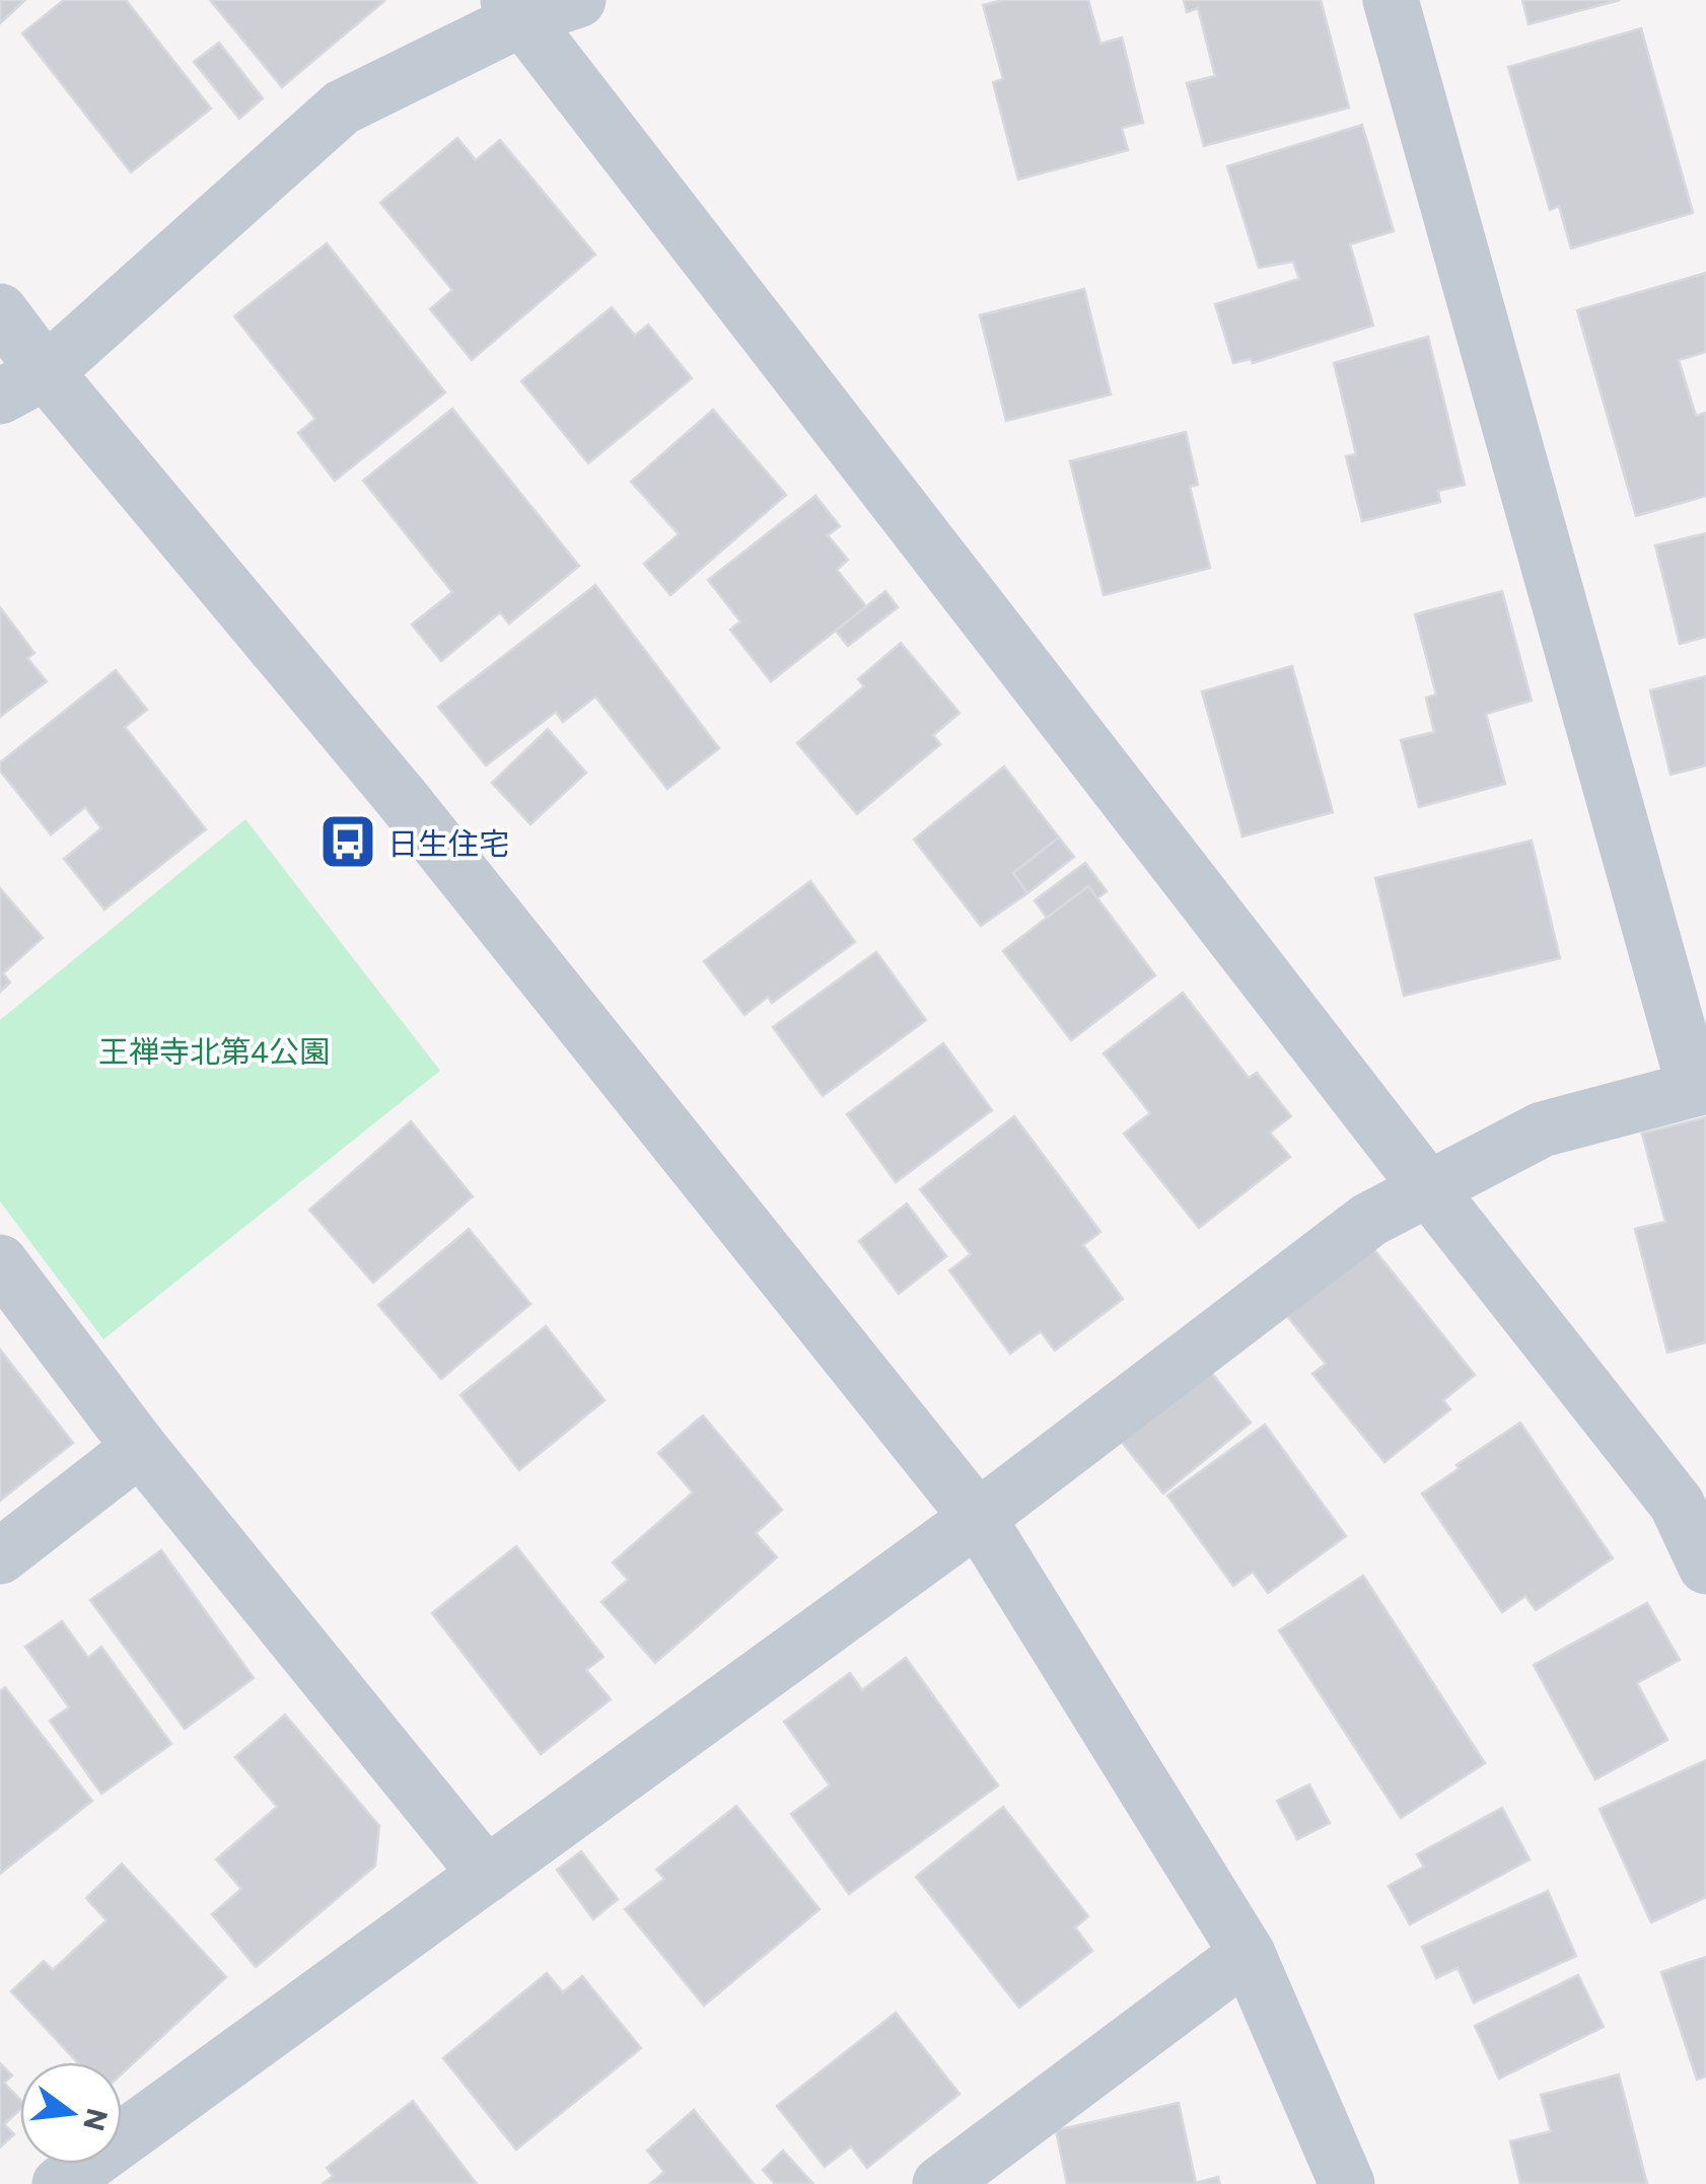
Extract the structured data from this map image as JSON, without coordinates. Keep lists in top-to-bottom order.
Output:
{
  "parks": ["王禅寺北第4公園"],
  "places": {
    "bus stop": ["日生住宅"]
  },
  "north": "right"
}
